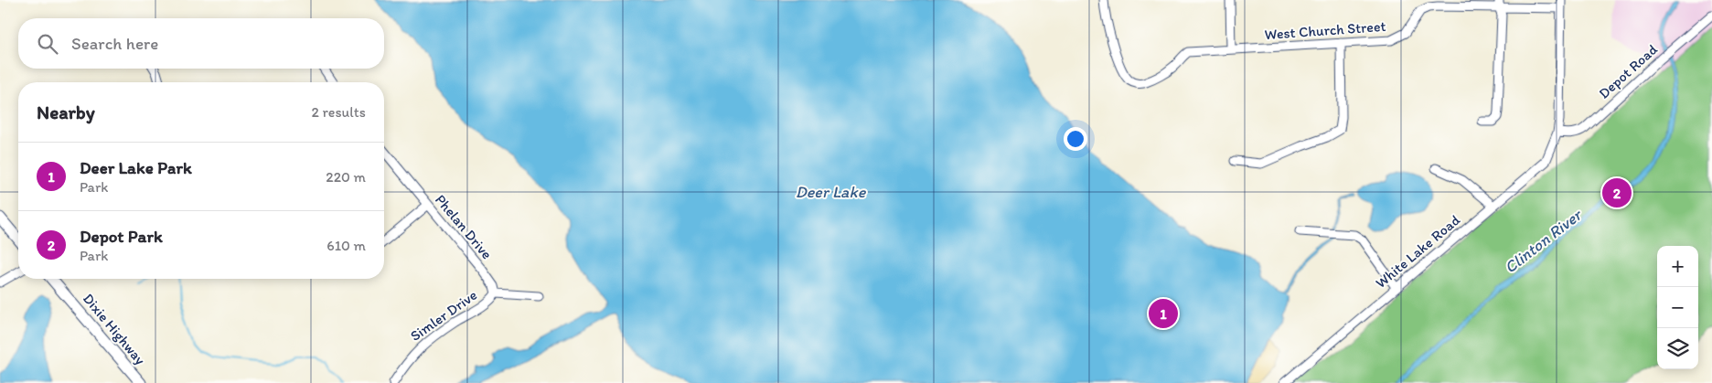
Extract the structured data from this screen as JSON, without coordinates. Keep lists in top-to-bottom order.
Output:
{
  "streets": {
    "main road": ["Dixie Highway"],
    "street": [
      "West Church Street",
      "Depot Road",
      "Phelan Drive",
      "White Lake Road",
      "Simler Drive"
    ]
  },
  "crossings": [
    ["West Church Street", "White Lake Road"],
    ["Depot Road", "White Lake Road"],
    ["Phelan Drive", "Simler Drive"]
  ],
  "water": ["Deer Lake", "Clinton River"],
  "page": {
    "search": "Search here",
    "heading": ["Nearby", "2 results"],
    "list": [
      {
        "mark": "1",
        "name": "Deer Lake Park",
        "note": "Park",
        "value": "220 m"
      },
      {
        "mark": "2",
        "name": "Depot Park",
        "note": "Park",
        "value": "610 m"
      }
    ],
    "pins": ["2", "1"],
    "map_buttons": ["+", "−"]
  }
}
